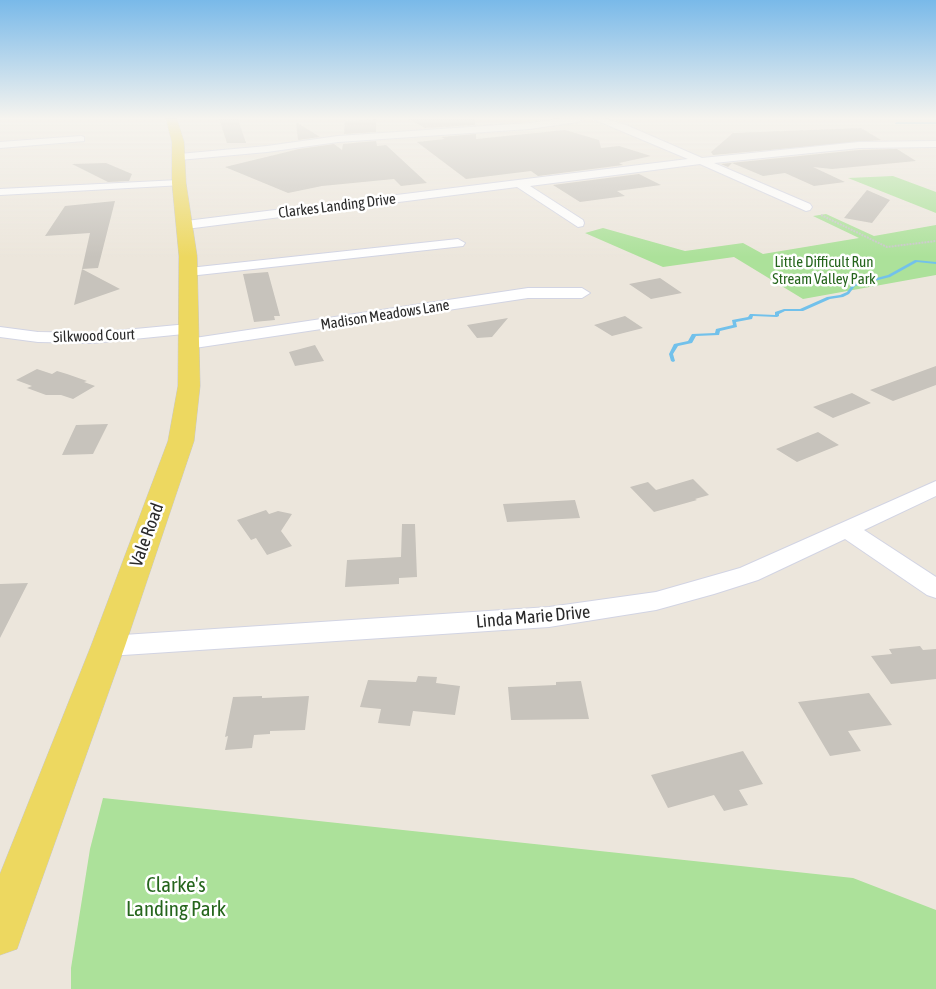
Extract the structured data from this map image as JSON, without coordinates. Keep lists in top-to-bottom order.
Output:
{
  "streets": {
    "main road": ["Vale Road"],
    "street": [
      "Clarkes Landing Drive",
      "Madison Meadows Lane",
      "Silkwood Court",
      "Linda Marie Drive"
    ]
  },
  "crossings": [
    ["Clarkes Landing Drive", "Vale Road"],
    ["Madison Meadows Lane", "Silkwood Court"],
    ["Madison Meadows Lane", "Vale Road"],
    ["Silkwood Court", "Vale Road"],
    ["Vale Road", "Linda Marie Drive"]
  ],
  "parks": ["Little Difficult Run Stream Valley Park", "Clarke's Landing Park"]
}
